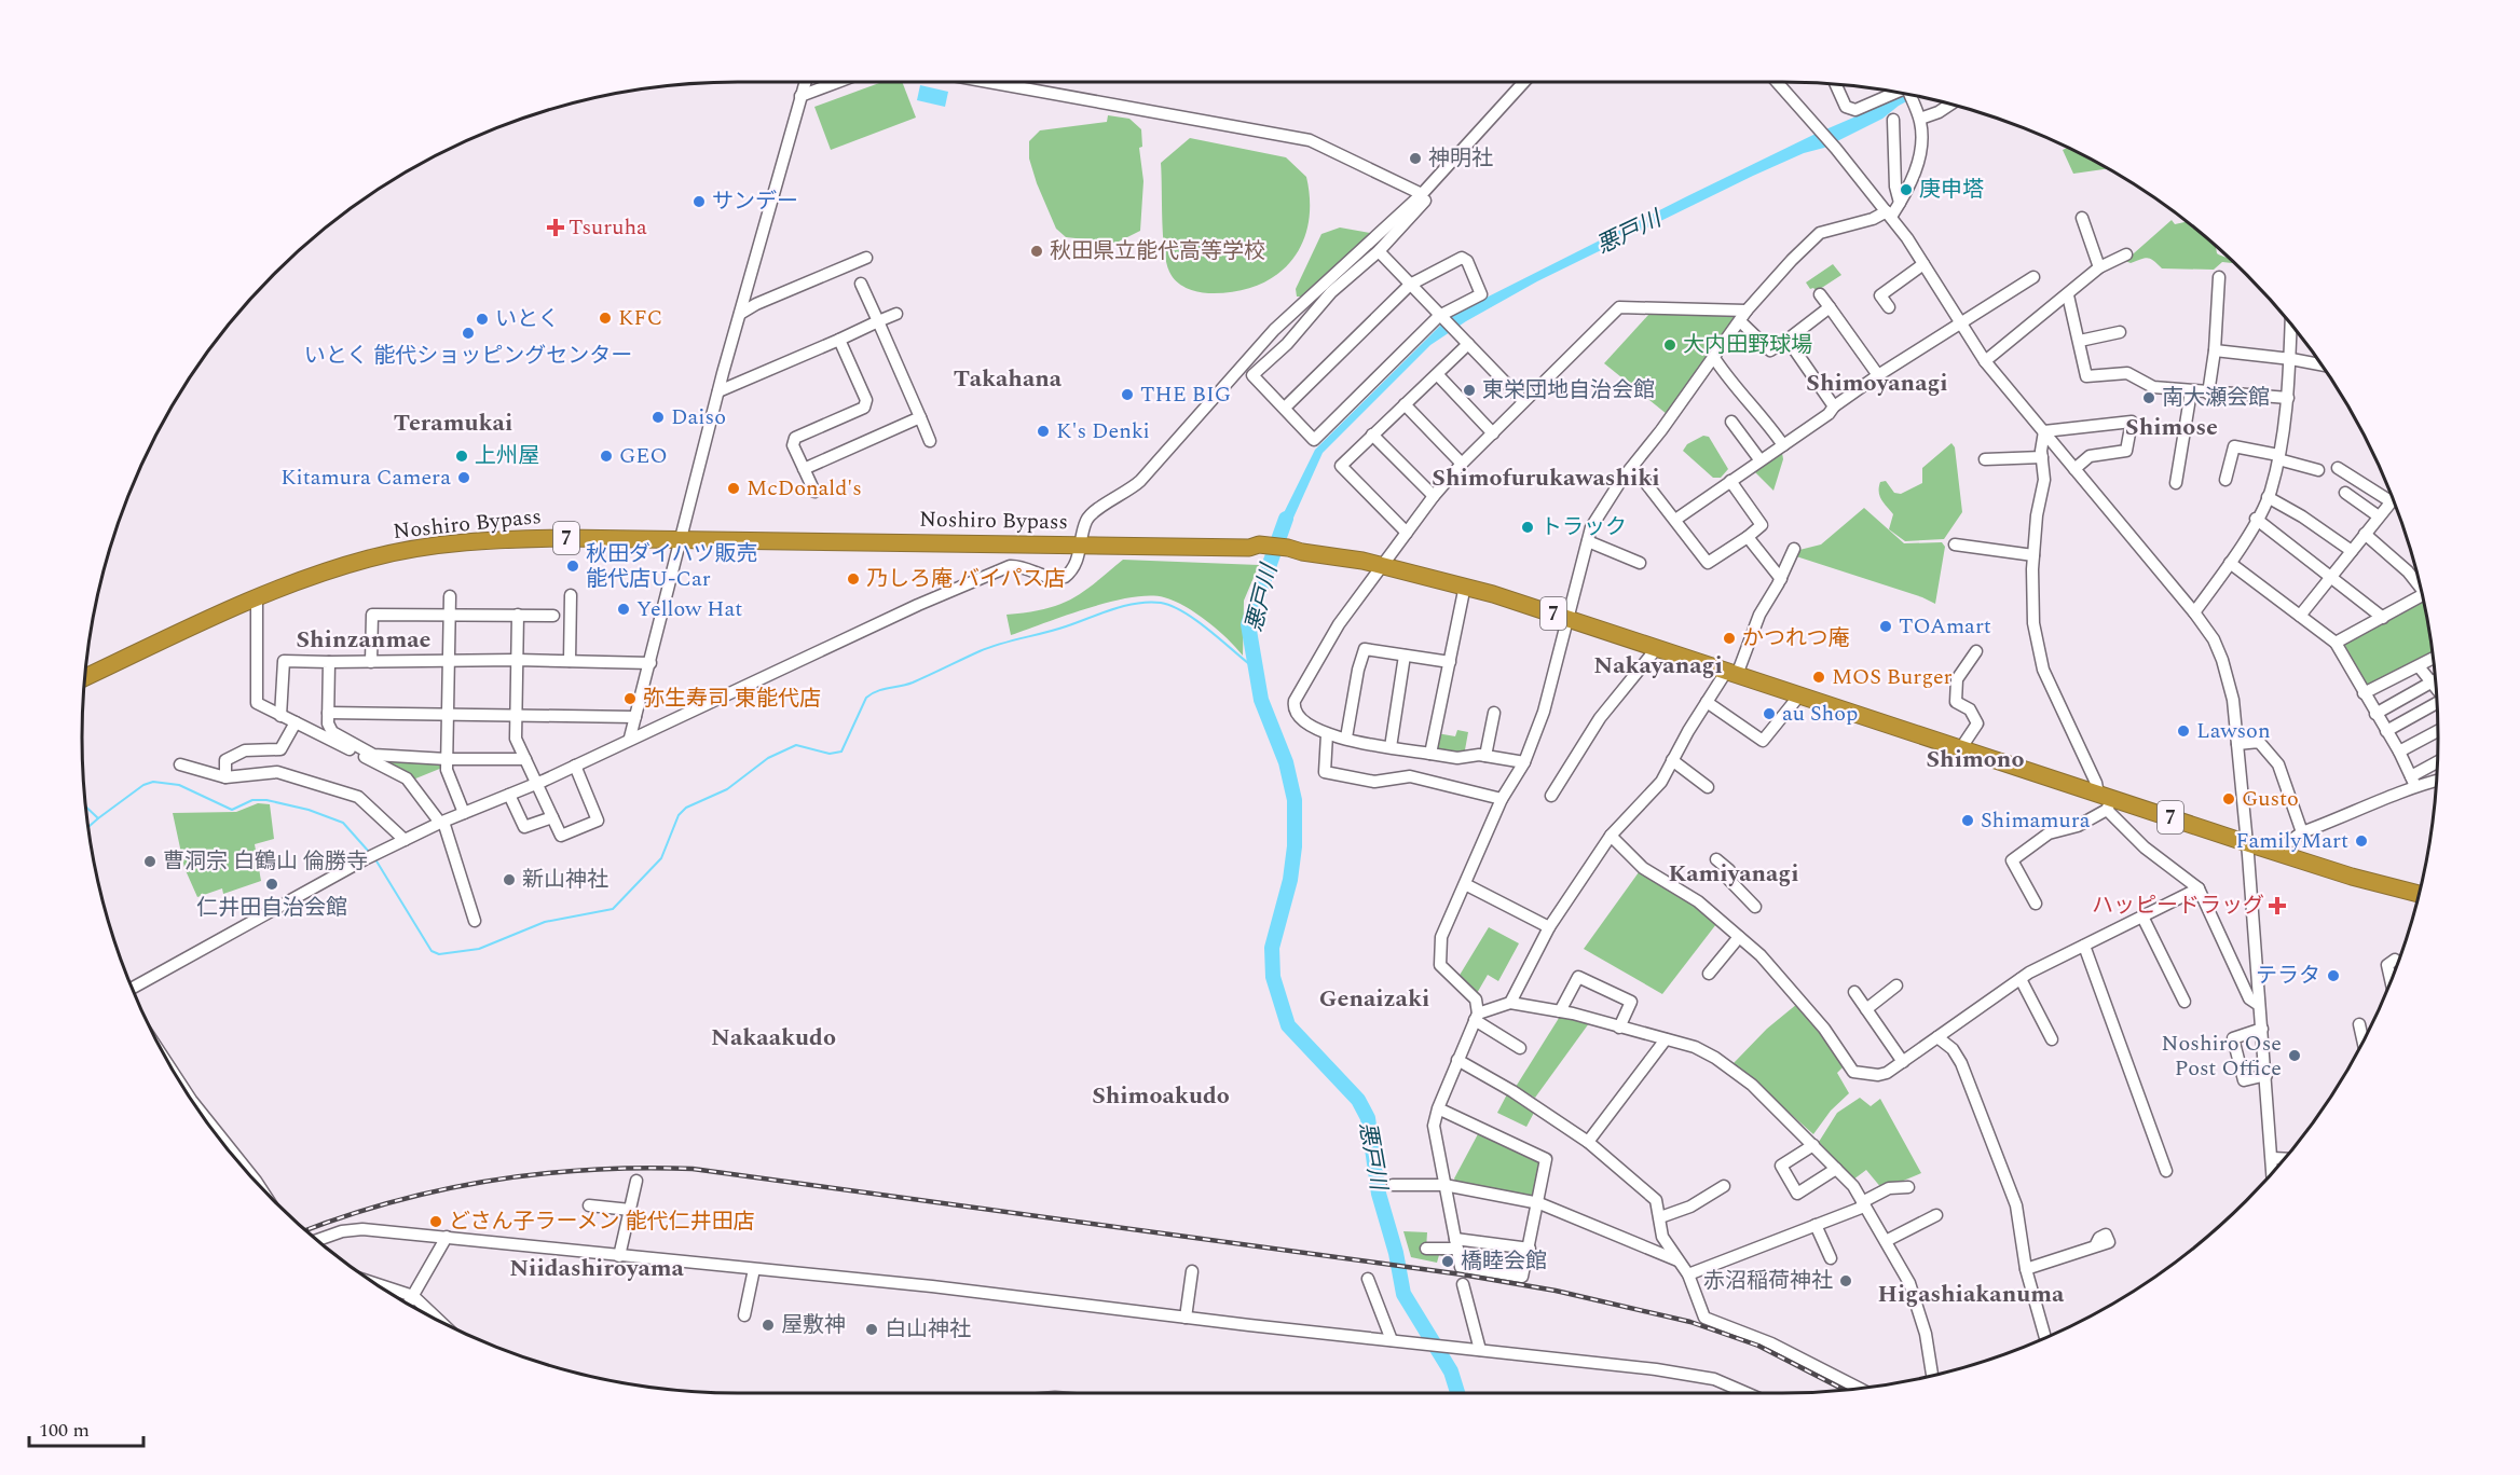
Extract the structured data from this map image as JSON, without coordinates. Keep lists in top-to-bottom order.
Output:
{
  "streets": {
    "highway": ["Noshiro Bypass", "7"]
  },
  "crossings": [
    ["Noshiro Bypass", "7"]
  ],
  "districts": [
    "Takahana",
    "Shimoyanagi",
    "Teramukai",
    "Shimose",
    "Shimofurukawashiki",
    "Shinzanmae",
    "Nakayanagi",
    "Shimono",
    "Kamiyanagi",
    "Genaizaki",
    "Nakaakudo",
    "Shimoakudo",
    "Niidashiroyama",
    "Higashiakanuma"
  ],
  "water": ["悪戸川"],
  "places": {
    "other": [
      "神明社",
      "庚申塔",
      "サンデー",
      "秋田県立能代高等学校",
      "KFC",
      "いとく",
      "いとく 能代ショッピングセンター",
      "大内田野球場",
      "東栄団地自治会館",
      "THE BIG",
      "南大瀬会館",
      "Daiso",
      "K's Denki",
      "上州屋",
      "GEO",
      "Kitamura Camera",
      "McDonald's",
      "トラック",
      "秋田ダイハツ販売 能代店U-Car",
      "乃しろ庵 バイパス店",
      "Yellow Hat",
      "TOAmart",
      "かつれつ庵",
      "MOS Burger",
      "弥生寿司 東能代店",
      "au Shop",
      "Lawson",
      "Gusto",
      "Shimamura",
      "FamilyMart",
      "曹洞宗 白鶴山 倫勝寺",
      "新山神社",
      "仁井田自治会館",
      "テラタ",
      "Noshiro Ose Post Office",
      "どさん子ラーメン 能代仁井田店",
      "橋睦会館",
      "赤沼稲荷神社",
      "屋敷神",
      "白山神社"
    ],
    "health": ["Tsuruha", "ハッピードラッグ"]
  },
  "scale_bar": "100 m"
}
